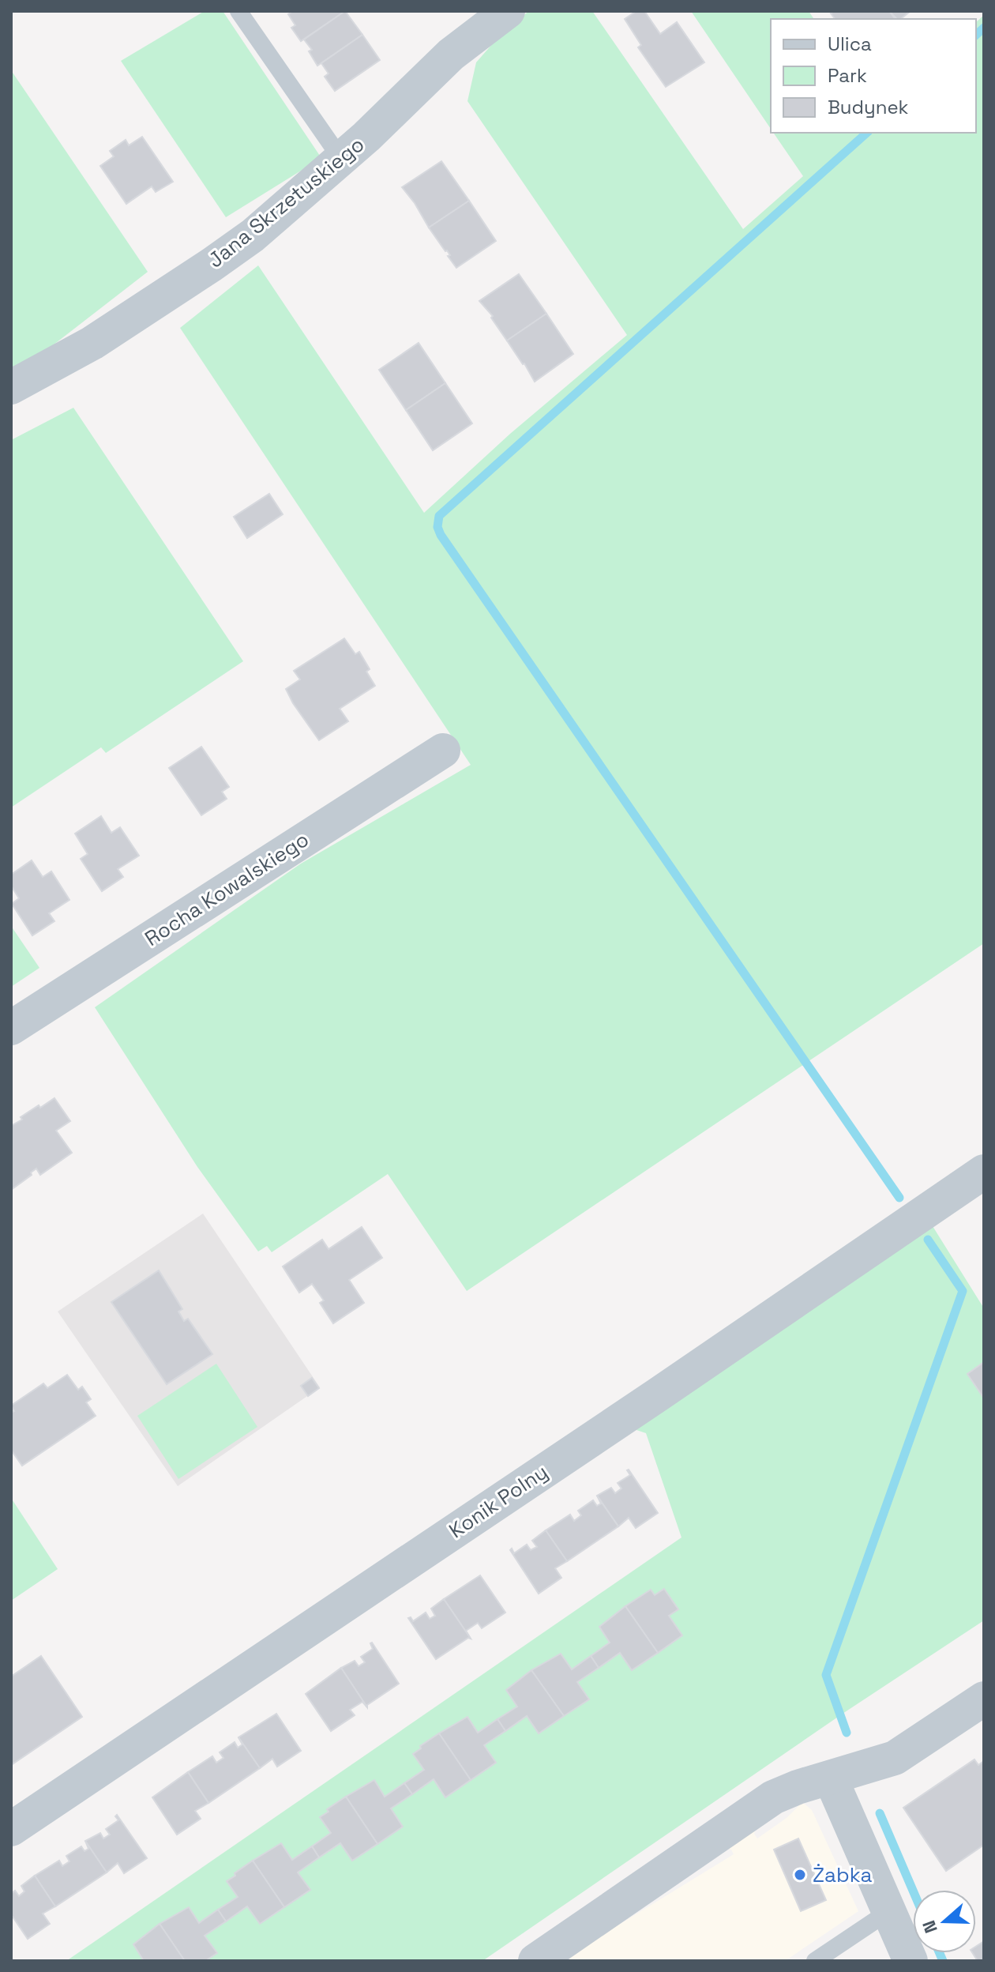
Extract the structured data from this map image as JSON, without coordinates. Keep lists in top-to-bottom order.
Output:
{
  "streets": {
    "street": ["Jana Skrzetuskiego", "Rocha Kowalskiego", "Konik Polny"]
  },
  "places": ["Żabka"],
  "legend": ["Ulica", "Park", "Budynek"],
  "north": "left"
}
